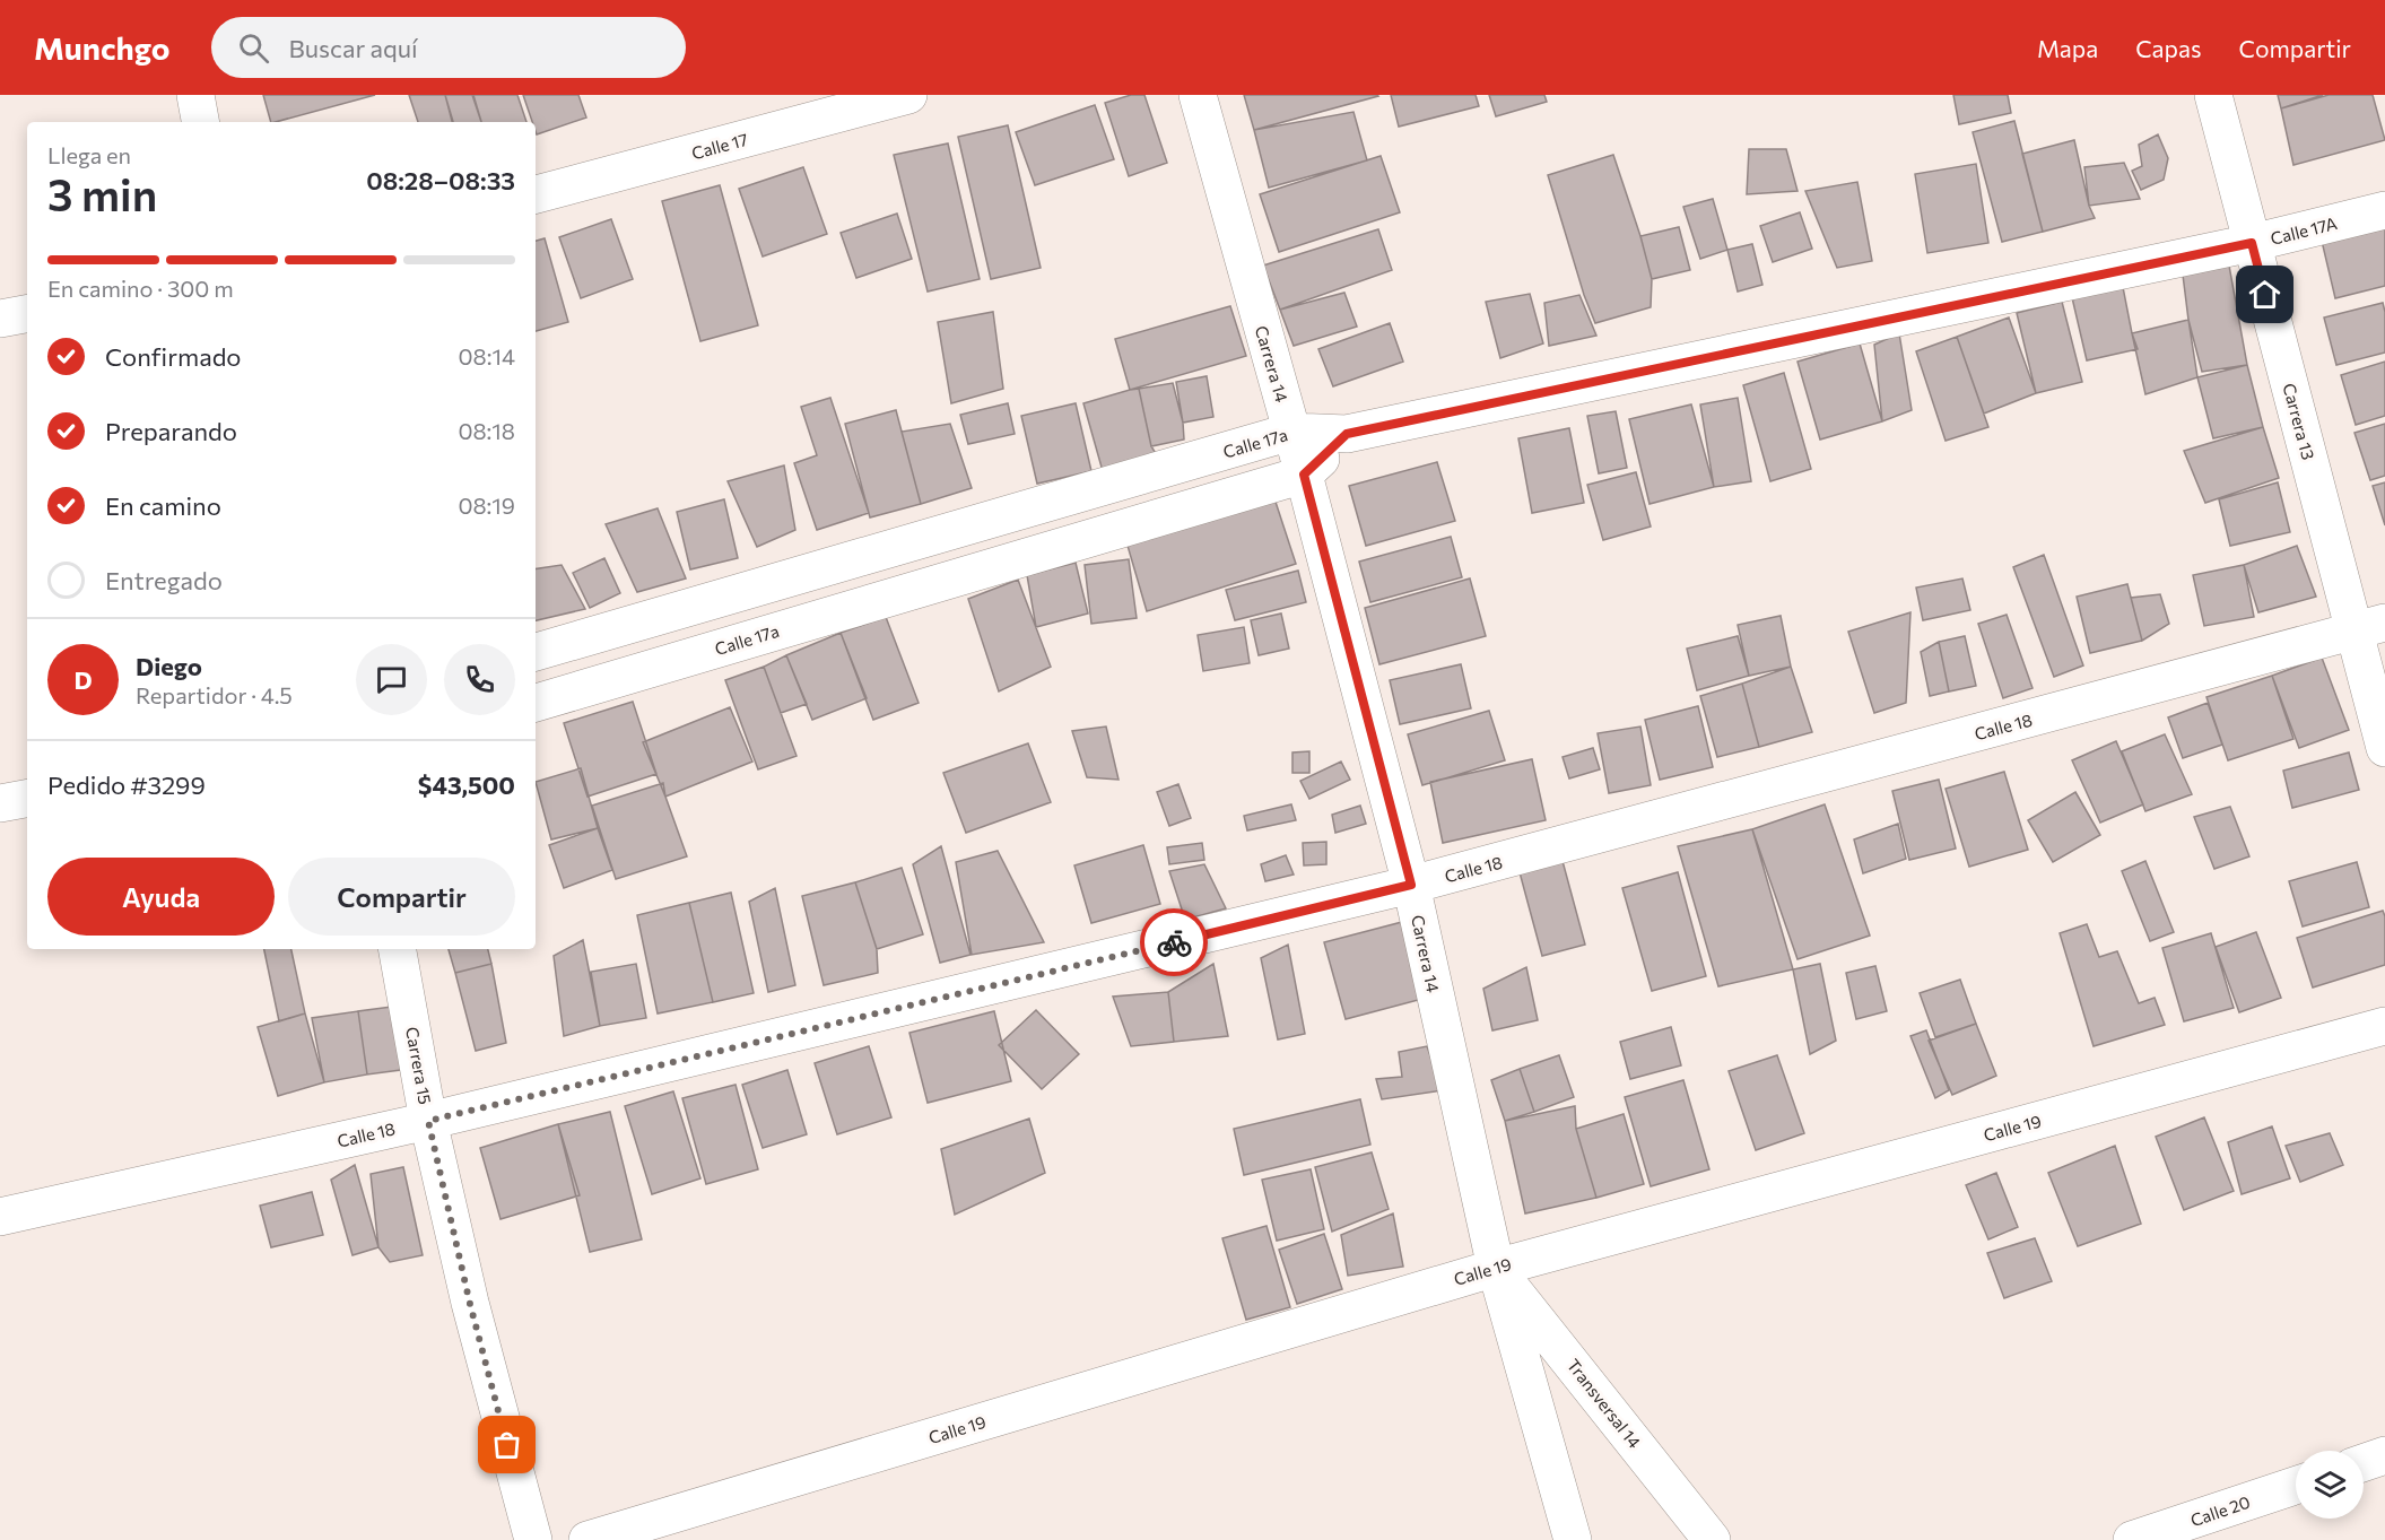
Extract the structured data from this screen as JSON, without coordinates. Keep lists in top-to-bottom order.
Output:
{
  "streets": {
    "street": [
      "Calle 17",
      "Calle 17A",
      "Carrera 14",
      "Carrera 13",
      "Calle 17a",
      "Calle 18",
      "Carrera 15",
      "Calle 19",
      "Transversal 14",
      "Calle 20"
    ]
  },
  "crossings": [
    ["Calle 17A", "Carrera 13"],
    ["Calle 17A", "Calle 17a"],
    ["Carrera 14", "Calle 17a"],
    ["Carrera 14", "Calle 18"],
    ["Carrera 14", "Calle 19"],
    ["Carrera 14", "Transversal 14"],
    ["Carrera 13", "Calle 18"],
    ["Calle 18", "Carrera 15"],
    ["Calle 19", "Transversal 14"]
  ],
  "page": {
    "header": "Munchgo",
    "search": "Buscar aquí",
    "nav": ["Mapa", "Capas", "Compartir"],
    "heading": ["3 min", "Llega en", "08:28–08:33"],
    "panel": [
      "Diego",
      "Repartidor · 4.5",
      "Pedido #3299",
      "$43,500"
    ],
    "bar": "En camino · 300 m",
    "list": [
      ["Confirmado", "08:14"],
      ["Preparando", "08:18"],
      ["En camino", "08:19"],
      "Entregado"
    ],
    "round": "D",
    "buttons": ["Ayuda", "Compartir"]
  }
}
